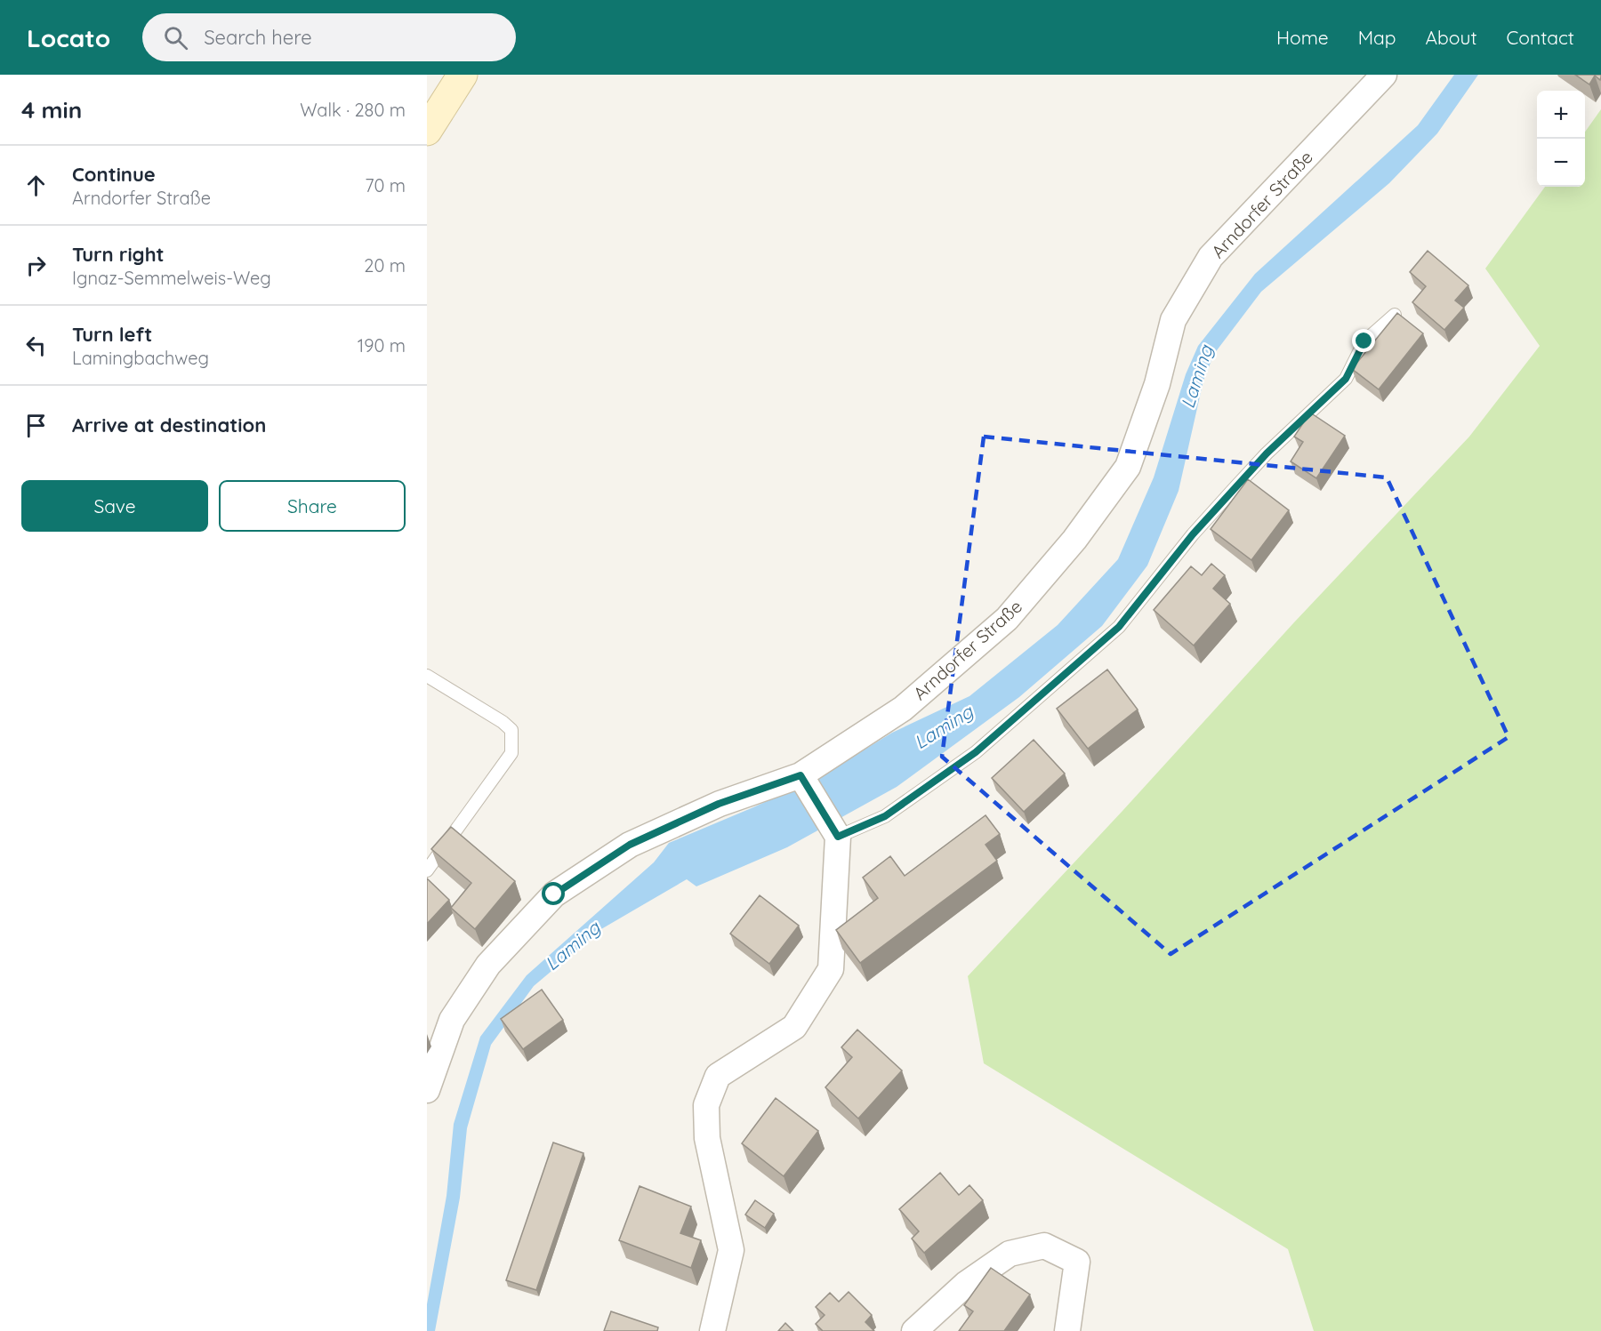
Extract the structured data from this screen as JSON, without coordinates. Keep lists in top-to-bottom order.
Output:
{
  "streets": {
    "street": ["Arndorfer Straße"]
  },
  "water": ["Laming"],
  "page": {
    "header": "Locato",
    "search": "Search here",
    "nav": [
      "Home",
      "Map",
      "About",
      "Contact"
    ],
    "heading": ["4 min", "Walk · 280 m"],
    "map_buttons": ["+", "−"],
    "list": [
      ["Continue", "Arndorfer Straße", "70 m"],
      ["Turn right", "Ignaz-Semmelweis-Weg", "20 m"],
      ["Turn left", "Lamingbachweg", "190 m"],
      "Arrive at destination"
    ],
    "buttons": ["Save", "Share"]
  }
}
